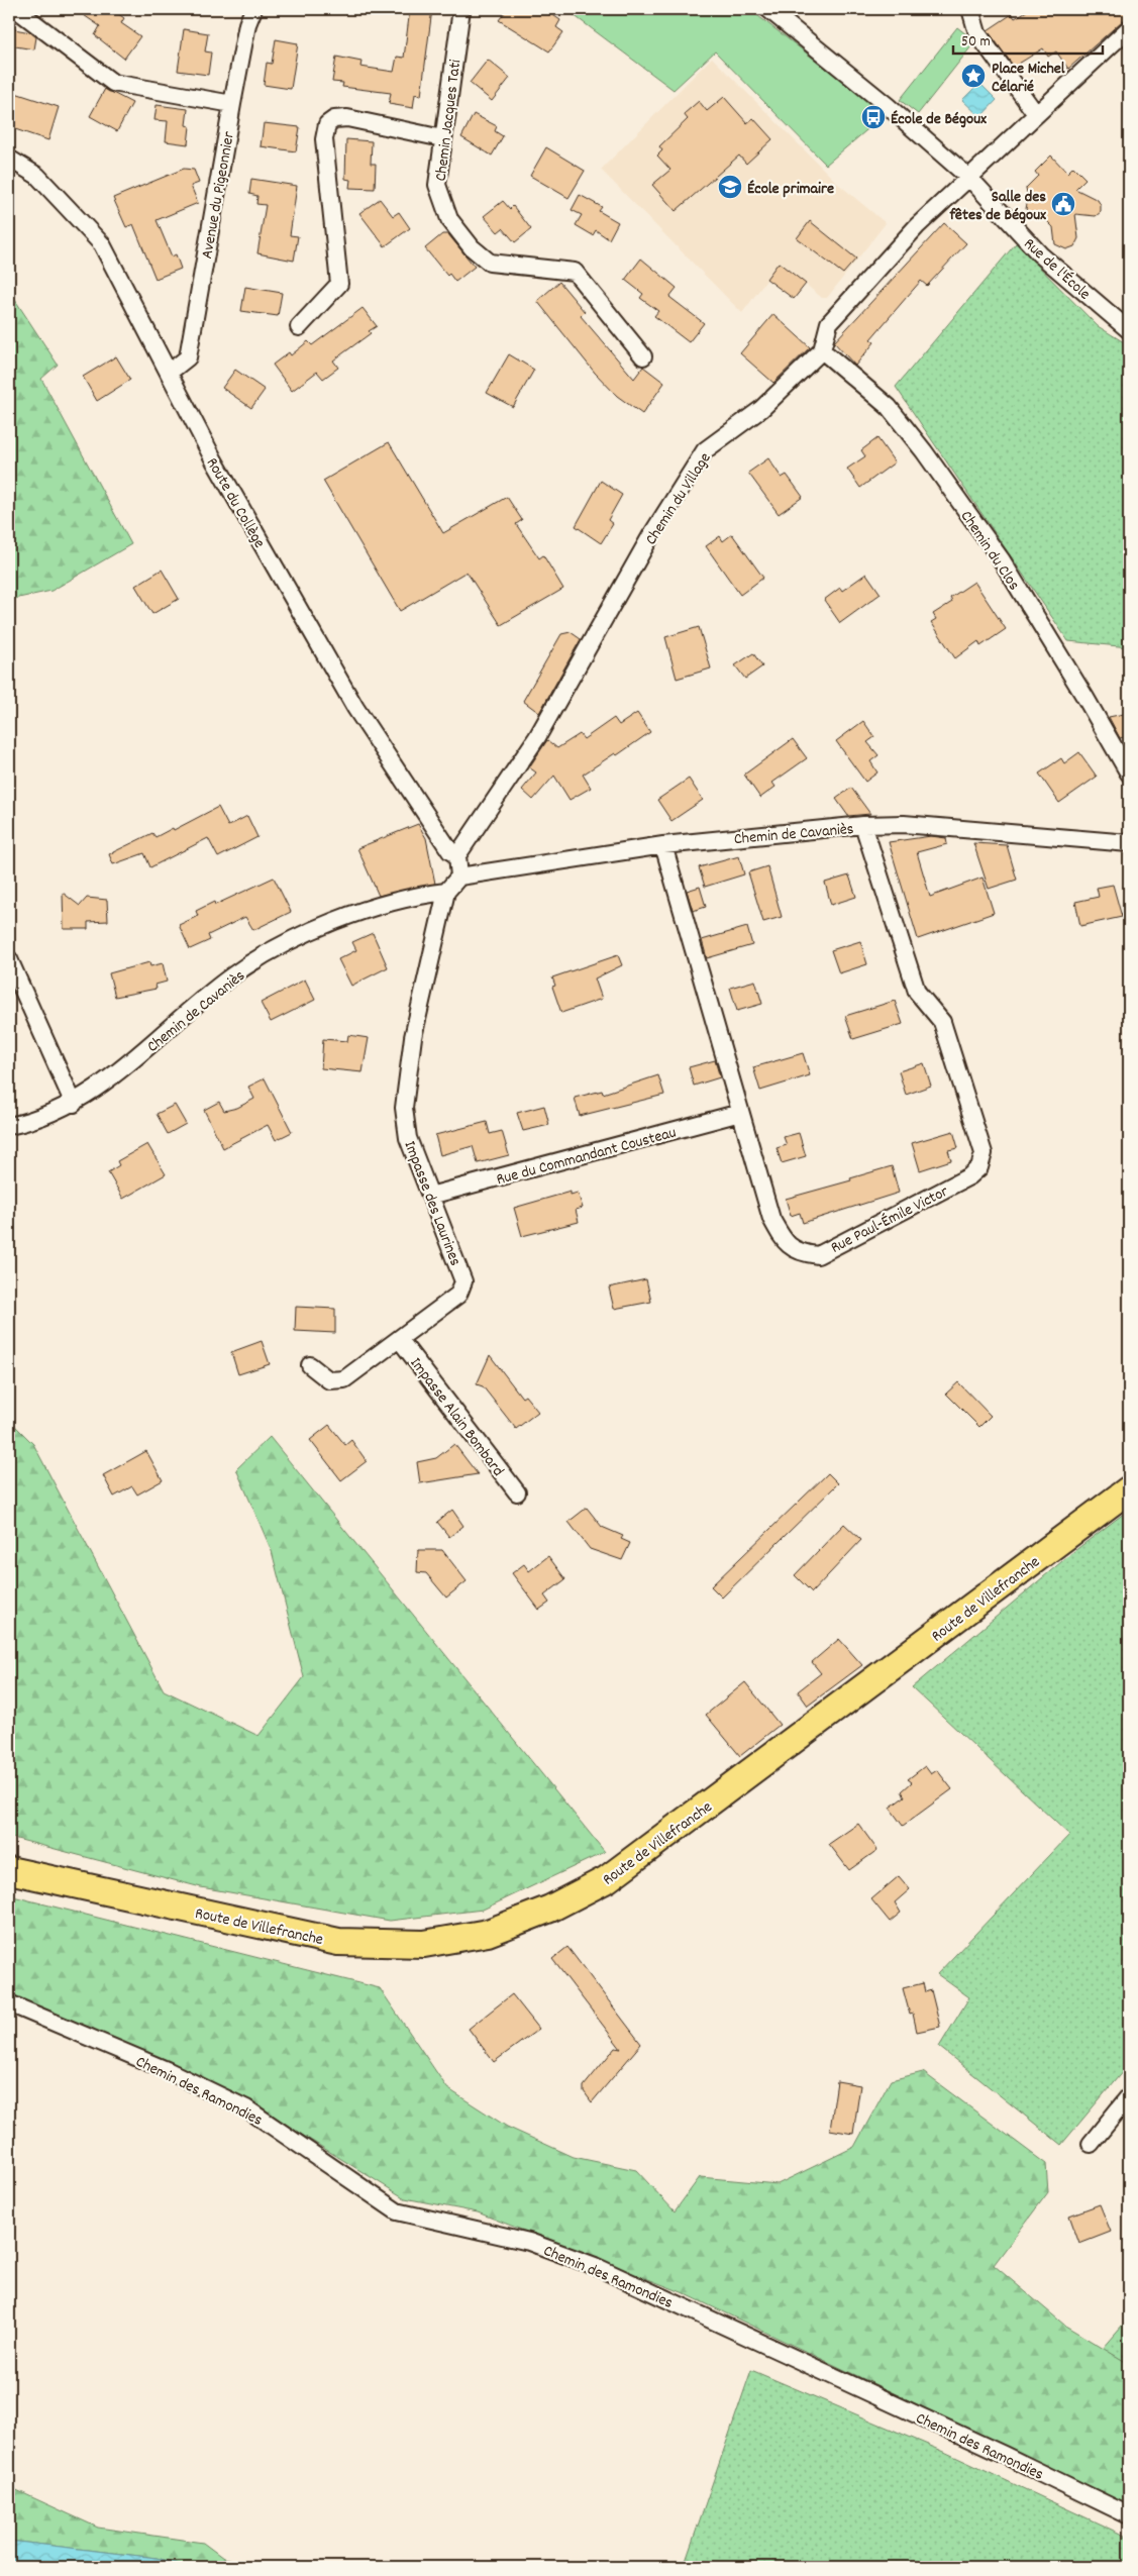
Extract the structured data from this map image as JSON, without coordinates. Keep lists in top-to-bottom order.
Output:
{
  "streets": {
    "main road": ["Route de Villefranche"],
    "street": [
      "Chemin Jacques Tati",
      "Avenue du Pigeonnier",
      "Rue de l'École",
      "Chemin du Village",
      "Route du Collège",
      "Chemin du Clos",
      "Chemin de Cavaniès",
      "Rue du Commandant Cousteau",
      "Impasse des Laurines",
      "Rue Paul-Émile Victor",
      "Impasse Alain Bombard",
      "Chemin des Ramondies"
    ]
  },
  "crossings": [
    ["Avenue du Pigeonnier", "Route du Collège"],
    ["Chemin du Village", "Route du Collège"],
    ["Chemin du Village", "Chemin du Clos"],
    ["Chemin de Cavaniès", "Impasse des Laurines"],
    ["Chemin de Cavaniès", "Rue Paul-Émile Victor"],
    ["Rue du Commandant Cousteau", "Impasse des Laurines"],
    ["Rue du Commandant Cousteau", "Rue Paul-Émile Victor"],
    ["Impasse des Laurines", "Impasse Alain Bombard"]
  ],
  "places": {
    "place": ["Place Michel Célarié"],
    "bus stop": ["École de Bégoux"],
    "school or university": ["École primaire"],
    "public building": ["Salle des fêtes de Bégoux"]
  },
  "scale_bar": "50 m"
}
